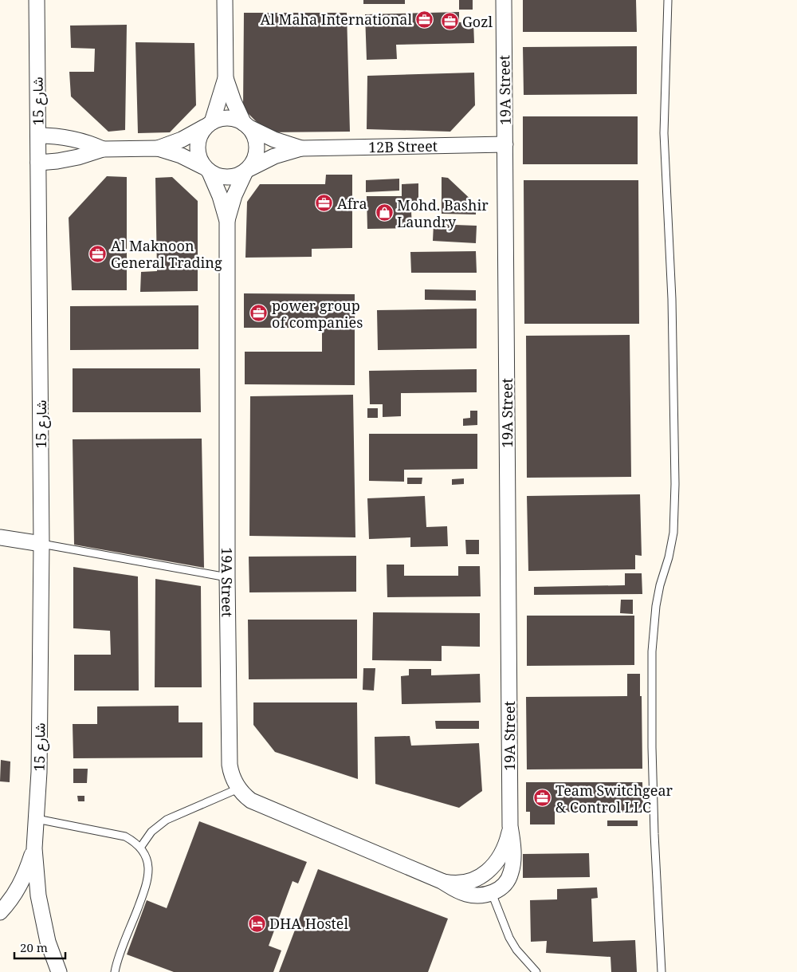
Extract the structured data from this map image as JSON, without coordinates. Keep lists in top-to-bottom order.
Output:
{
  "streets": {
    "street": ["19A Street", "شارع 15", "12B Street"]
  },
  "crossings": [
    ["19A Street", "12B Street"]
  ],
  "places": {
    "office": [
      "Al Maha International",
      "Gozl",
      "Afra",
      "Al Maknoon General Trading",
      "power group of companies",
      "Team Switchgear & Control LLC"
    ],
    "shop": ["Mohd. Bashir Laundry"],
    "hotel": ["DHA Hostel"]
  },
  "scale_bar": "20 m"
}
